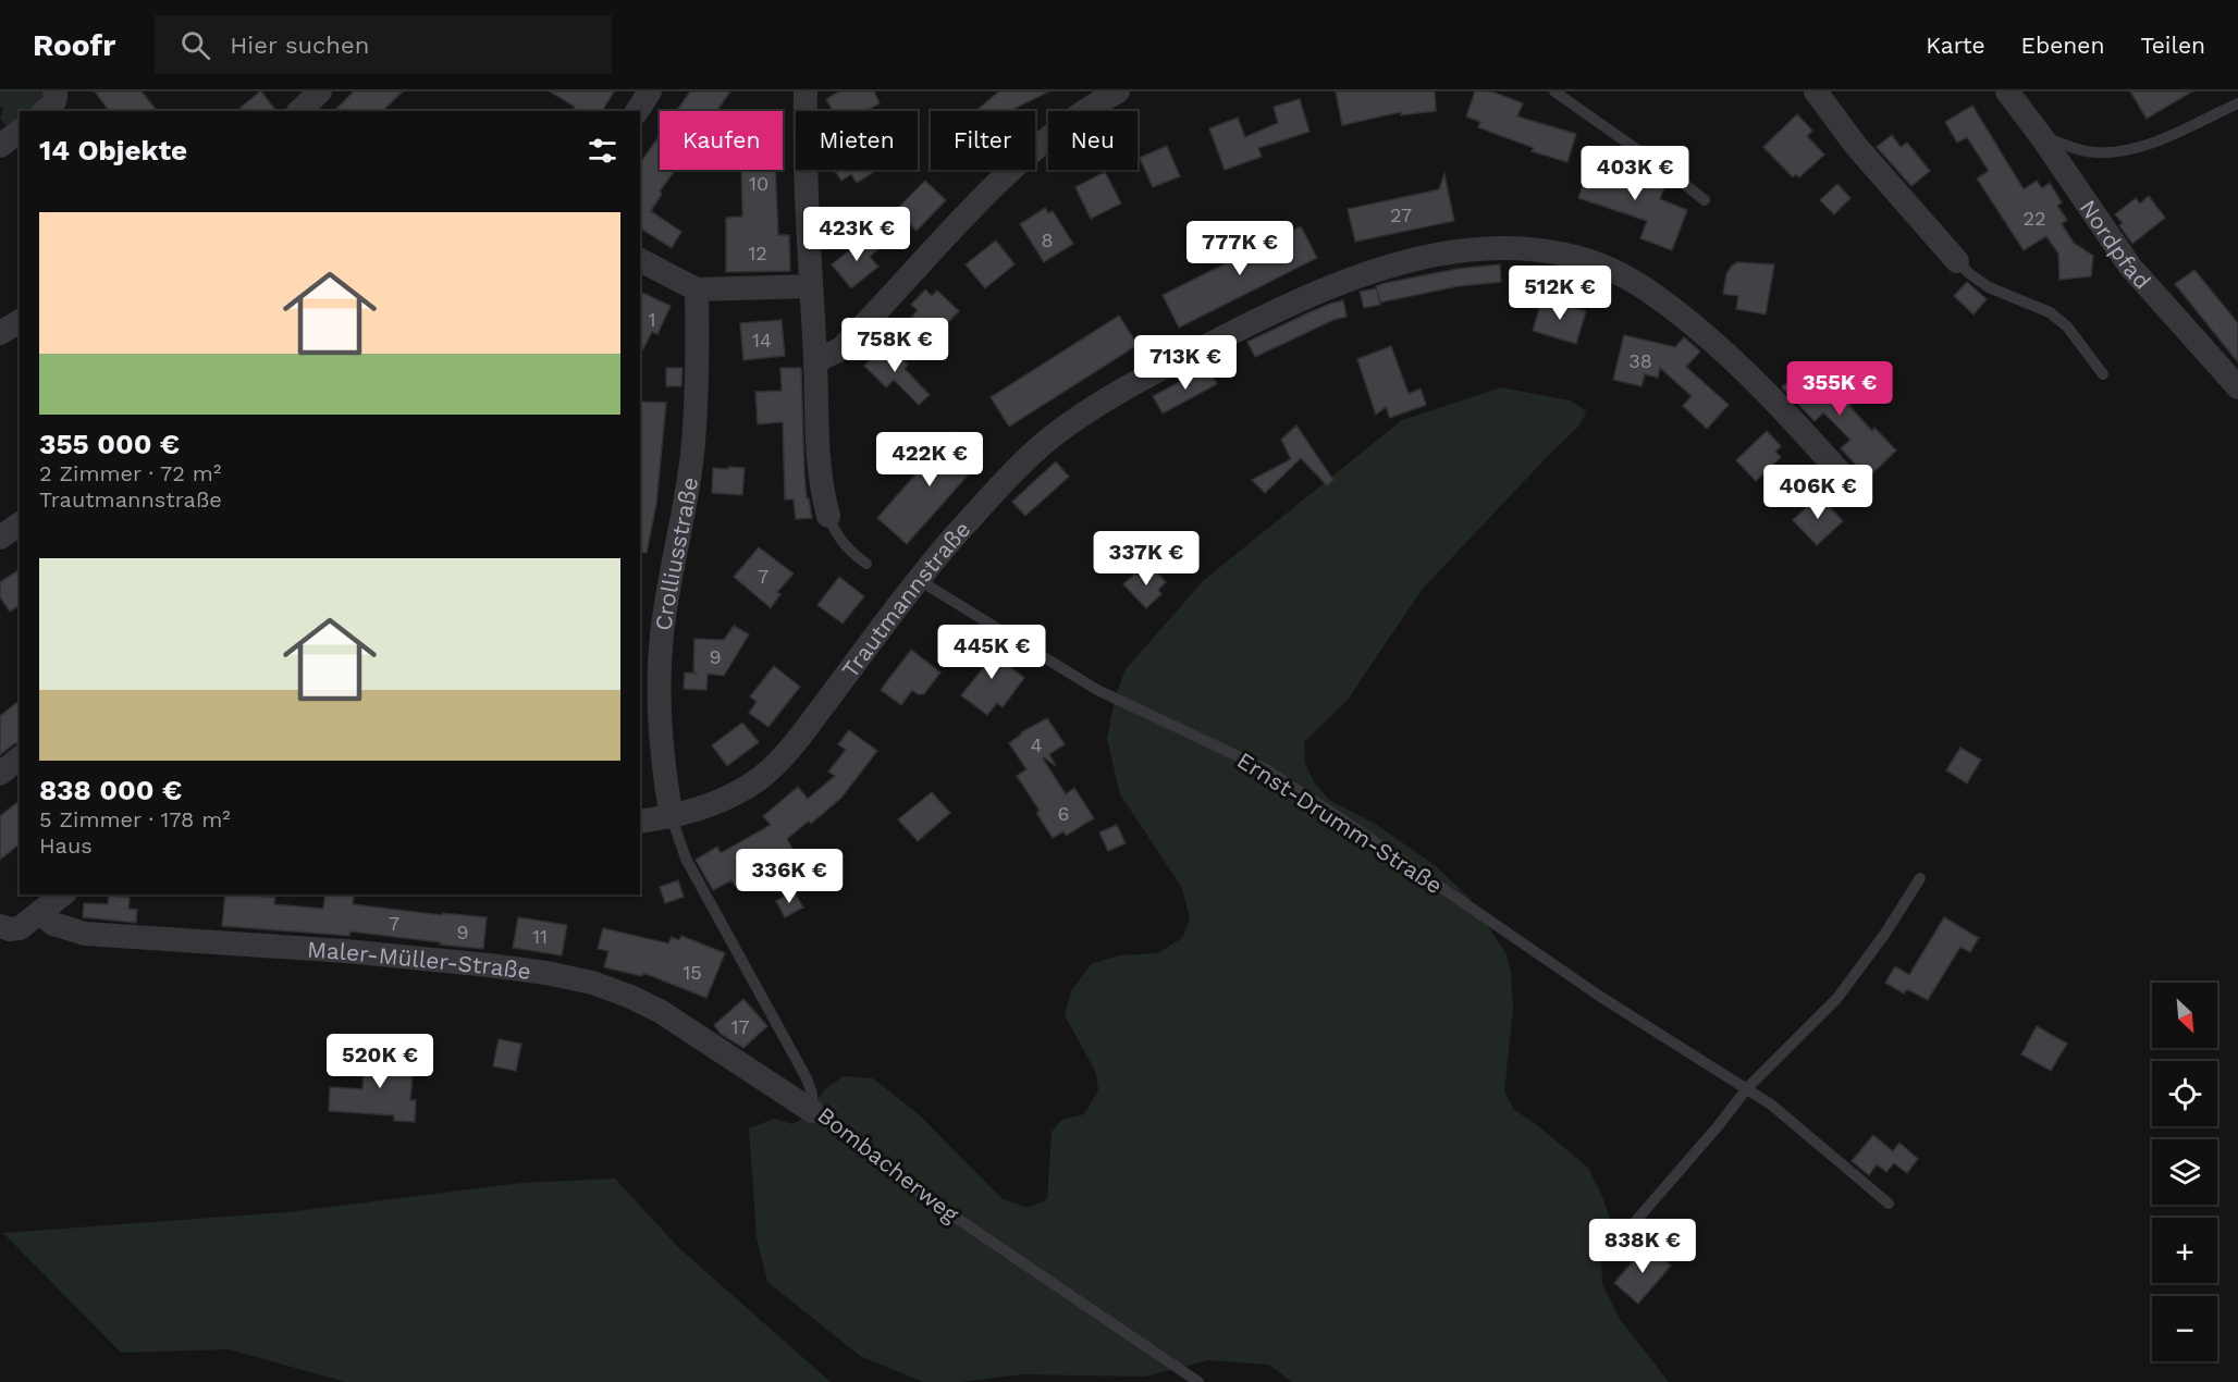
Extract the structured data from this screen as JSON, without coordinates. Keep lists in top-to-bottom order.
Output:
{
  "streets": {
    "street": [
      "Nordpfad",
      "Crolliusstraße",
      "Trautmannstraße",
      "Maler-Müller-Straße"
    ],
    "lane": ["Ernst-Drumm-Straße", "Bombacherweg"]
  },
  "crossings": [
    ["Crolliusstraße", "Trautmannstraße"],
    ["Crolliusstraße", "Bombacherweg"],
    ["Trautmannstraße", "Ernst-Drumm-Straße"],
    ["Trautmannstraße", "Bombacherweg"],
    ["Maler-Müller-Straße", "Bombacherweg"]
  ],
  "house_numbers": [
    "10",
    "27",
    "22",
    "8",
    "12",
    "1",
    "14",
    "38",
    "7",
    "9",
    "4",
    "6",
    "7",
    "9",
    "11",
    "15",
    "17"
  ],
  "north": "bottom right",
  "page": {
    "header": "Roofr",
    "search": "Hier suchen",
    "nav": ["Karte", "Ebenen", "Teilen"],
    "chip": [
      "Kaufen",
      "Mieten",
      "Filter",
      "Neu"
    ],
    "heading": "14 Objekte",
    "price": [
      "403K €",
      "423K €",
      "777K €",
      "512K €",
      "758K €",
      "713K €",
      "355K €",
      "422K €",
      "406K €",
      "337K €",
      "445K €",
      "336K €",
      "520K €",
      "838K €"
    ],
    "list": [
      {
        "name": "355 000 €",
        "note": "2 Zimmer · 72 m² · Trautmannstraße"
      },
      {
        "name": "838 000 €",
        "note": "5 Zimmer · 178 m² · Haus"
      }
    ],
    "map_buttons": ["+", "−"]
  }
}
